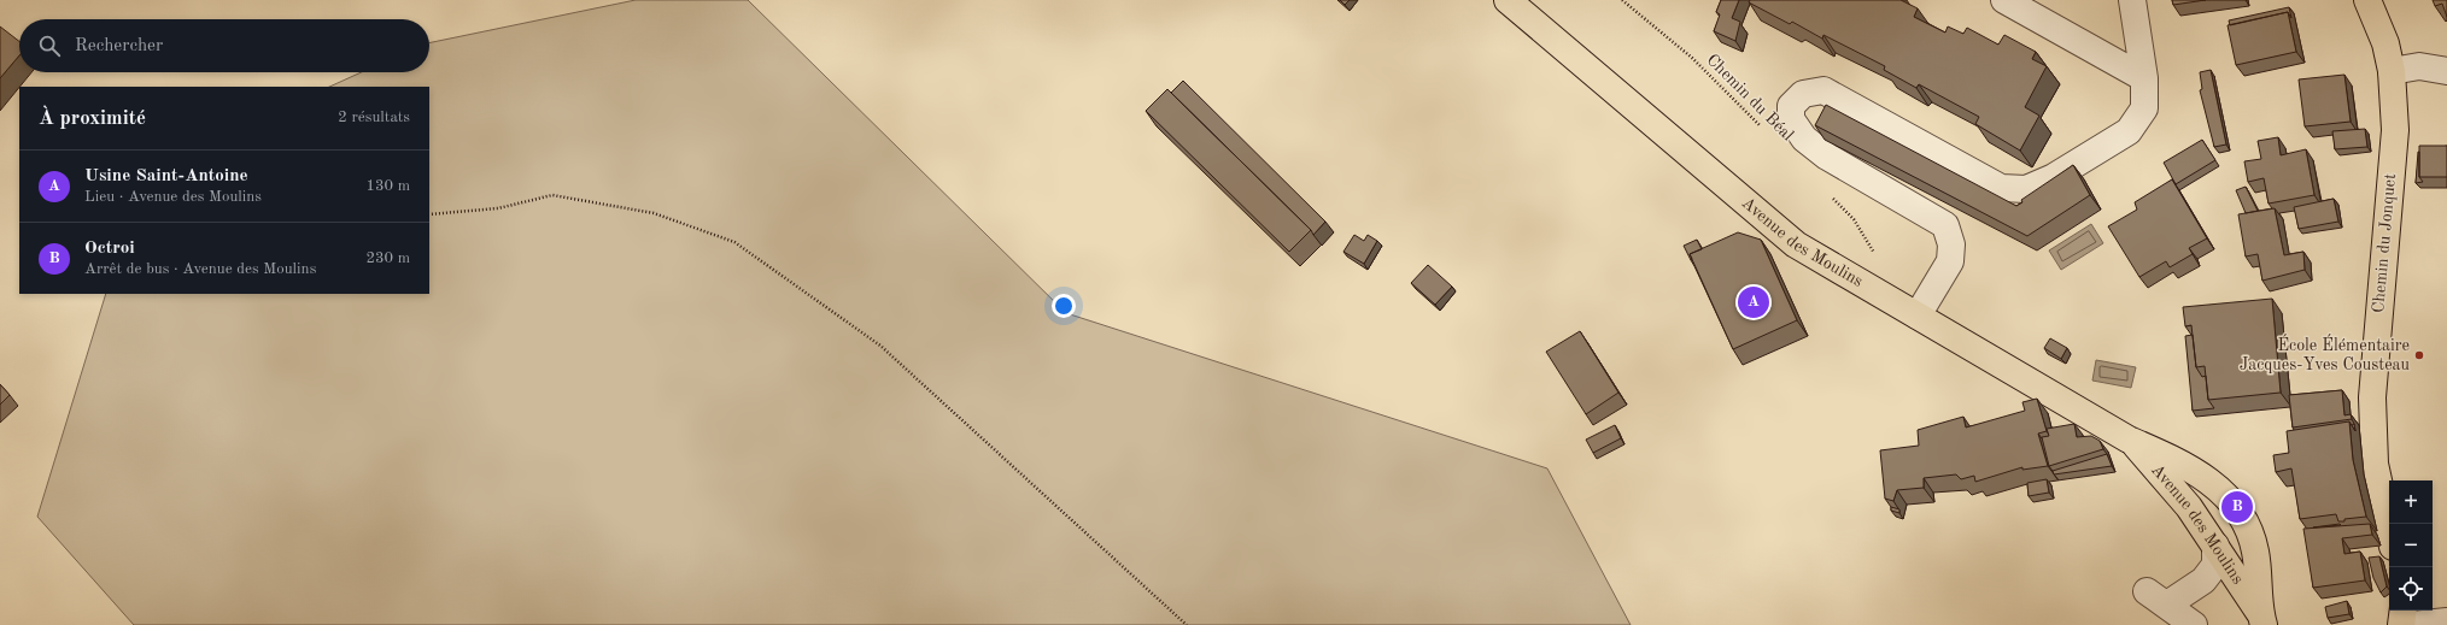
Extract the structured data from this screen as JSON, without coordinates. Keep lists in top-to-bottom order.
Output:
{
  "streets": {
    "main road": ["Avenue des Moulins", "Chemin du Jonquet"],
    "path": ["Chemin du Béal"]
  },
  "places": ["École Élémentaire Jacques-Yves Cousteau"],
  "page": {
    "search": "Rechercher",
    "heading": ["À proximité", "2 résultats"],
    "list": [
      {
        "mark": "A",
        "name": "Usine Saint-Antoine",
        "note": "Lieu · Avenue des Moulins",
        "value": "130 m"
      },
      {
        "mark": "B",
        "name": "Octroi",
        "note": "Arrêt de bus · Avenue des Moulins",
        "value": "230 m"
      }
    ],
    "pins": ["A", "B"],
    "map_buttons": ["+", "−"]
  }
}
